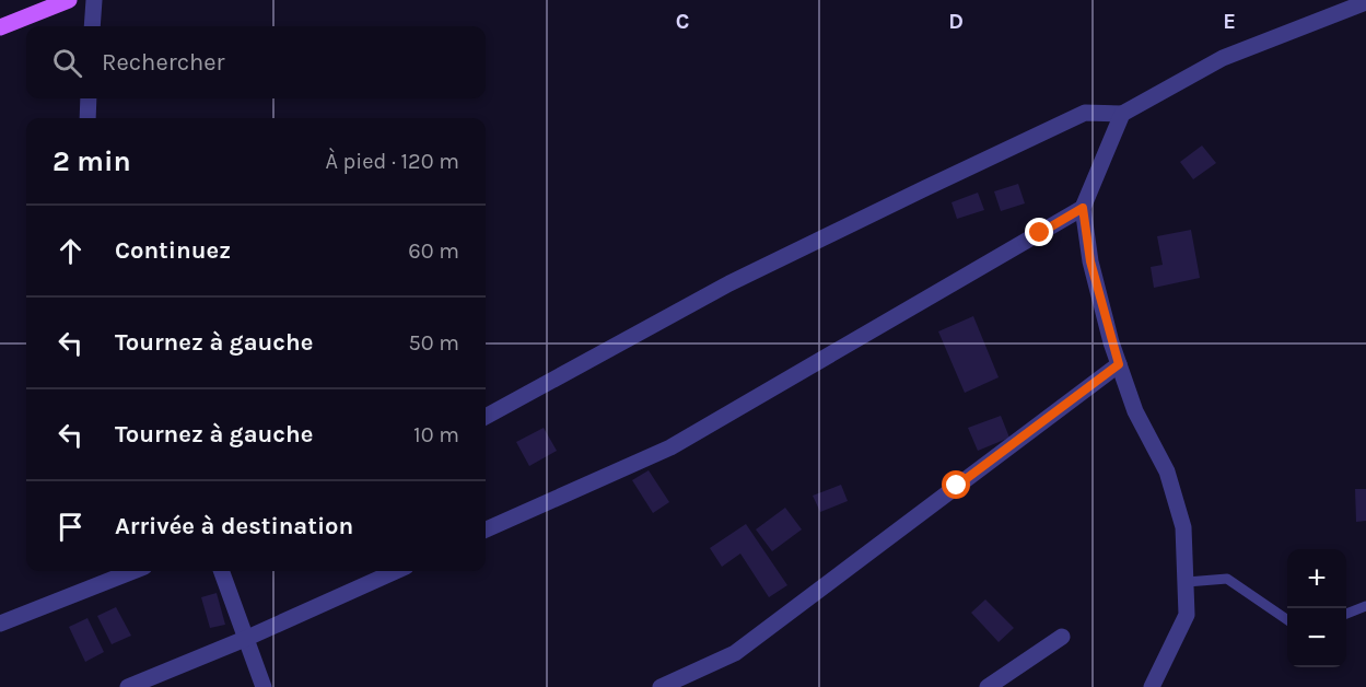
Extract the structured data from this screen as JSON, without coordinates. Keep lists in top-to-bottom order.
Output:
{
  "page": {
    "search": "Rechercher",
    "heading": ["2 min", "À pied · 120 m"],
    "list": [
      ["Continuez", "60 m"],
      ["Tournez à gauche", "50 m"],
      ["Tournez à gauche", "10 m"],
      "Arrivée à destination"
    ],
    "map_buttons": ["+", "−"]
  },
  "grid": {
    "columns": ["C", "D", "E"]
  }
}
